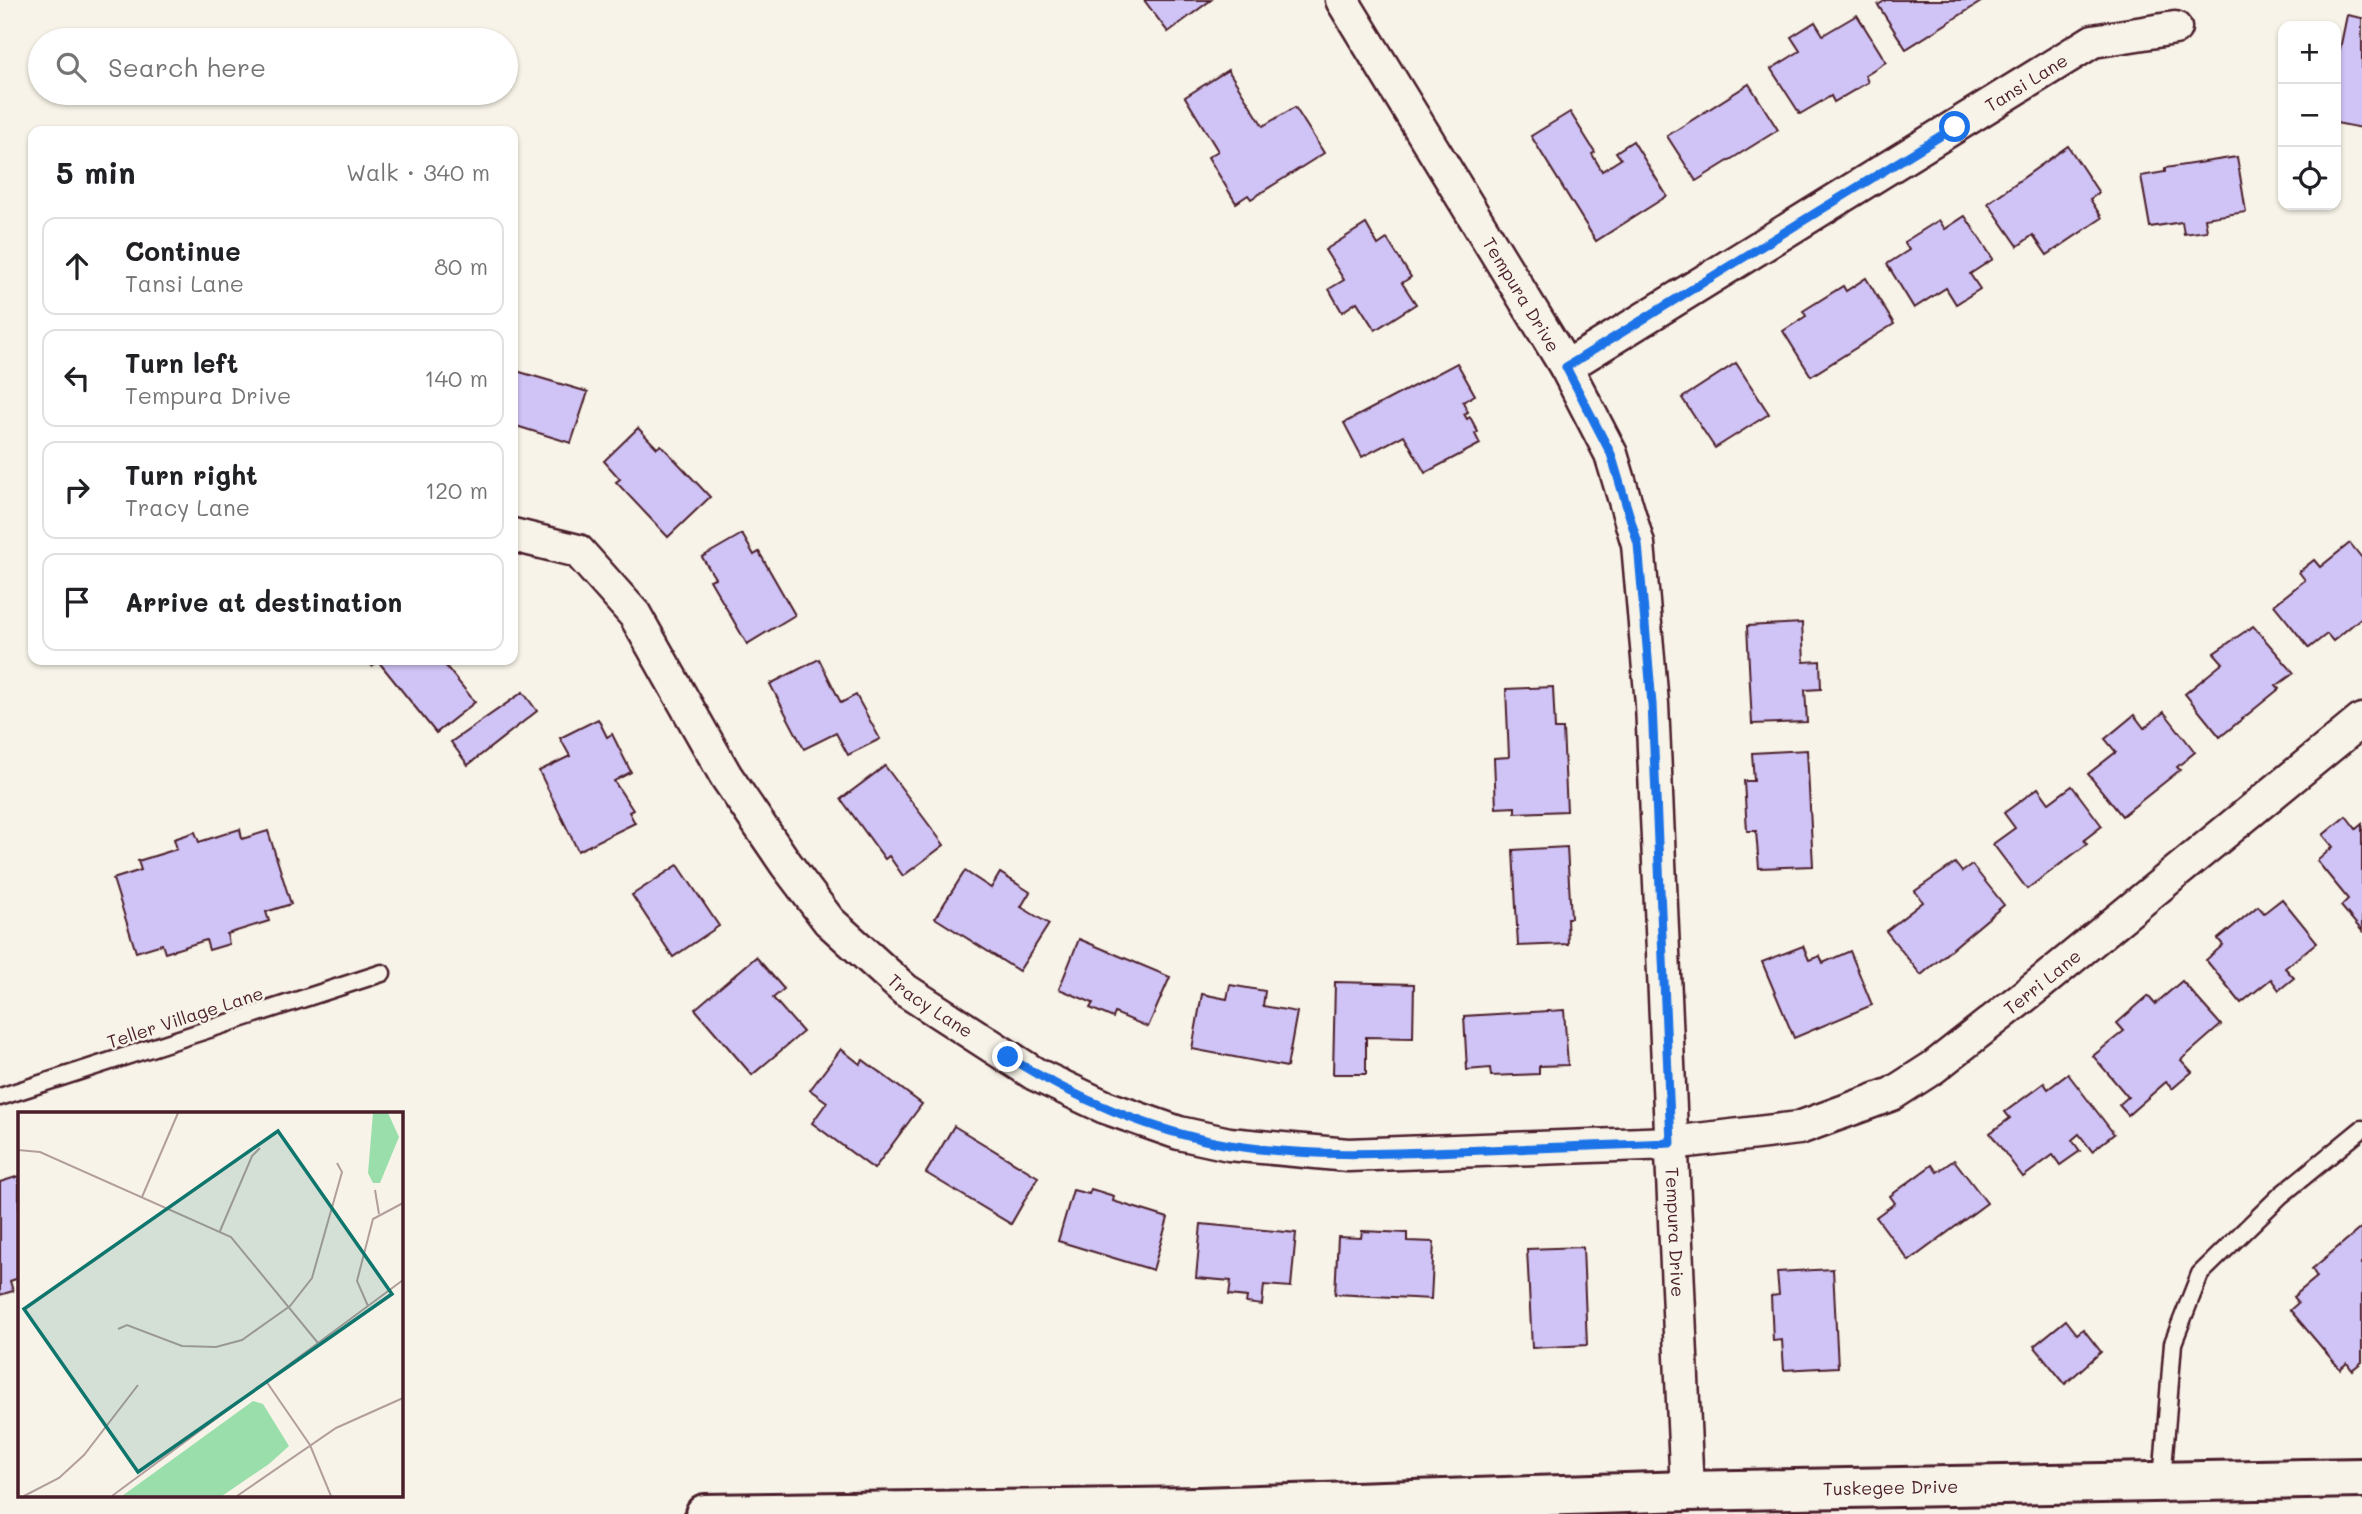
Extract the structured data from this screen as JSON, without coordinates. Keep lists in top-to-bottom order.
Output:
{
  "streets": {
    "street": [
      "Tansi Lane",
      "Tempura Drive",
      "Terri Lane",
      "Tracy Lane",
      "Tuskegee Drive"
    ],
    "lane": ["Teller Village Lane"]
  },
  "crossings": [
    ["Tansi Lane", "Tempura Drive"],
    ["Tempura Drive", "Terri Lane"],
    ["Tempura Drive", "Tracy Lane"],
    ["Tempura Drive", "Tuskegee Drive"],
    ["Terri Lane", "Tracy Lane"]
  ],
  "page": {
    "map_buttons": ["+", "−"],
    "search": "Search here",
    "heading": ["5 min", "Walk · 340 m"],
    "list": [
      ["Continue", "Tansi Lane", "80 m"],
      ["Turn left", "Tempura Drive", "140 m"],
      ["Turn right", "Tracy Lane", "120 m"],
      "Arrive at destination"
    ]
  }
}
